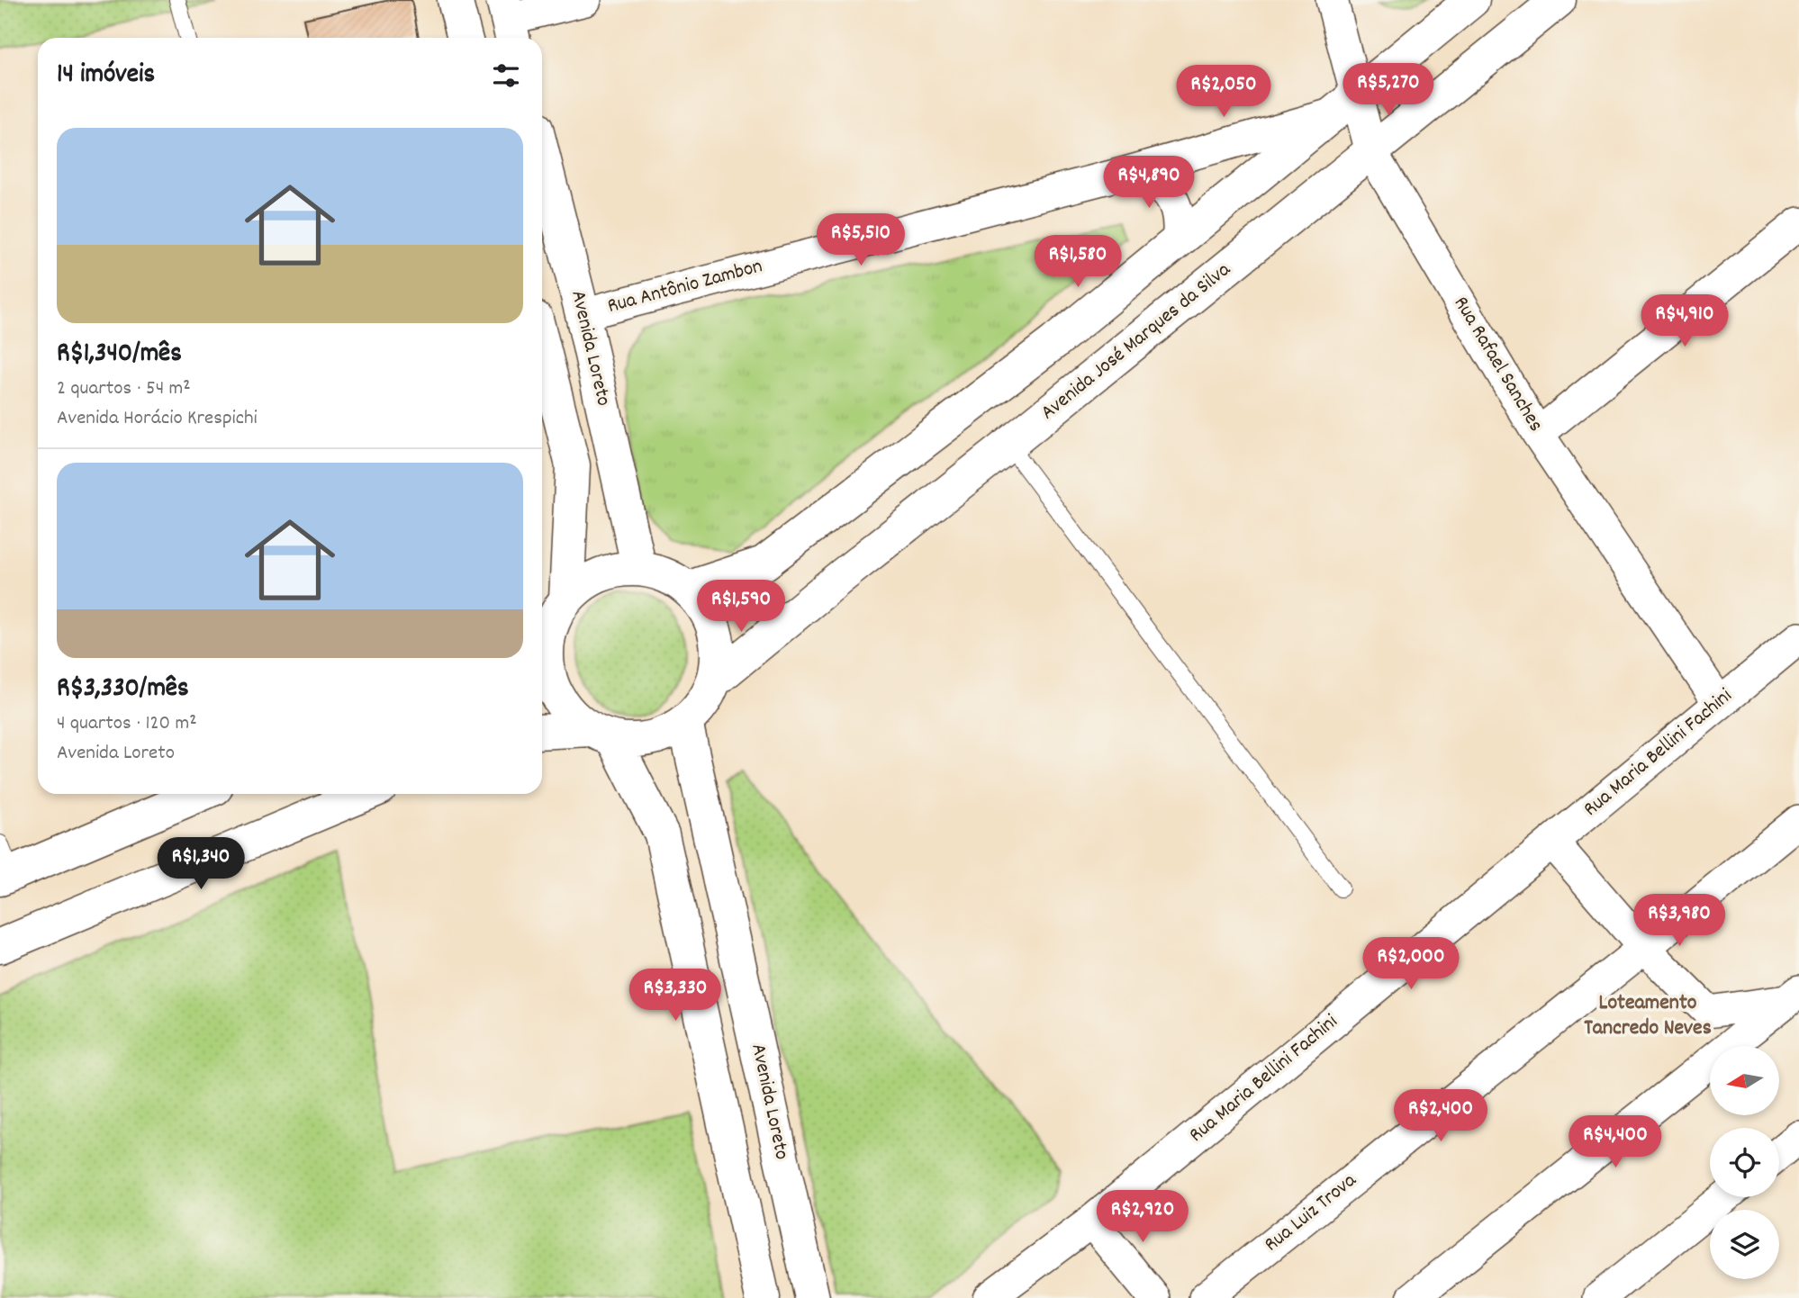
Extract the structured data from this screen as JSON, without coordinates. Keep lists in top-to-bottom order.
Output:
{
  "streets": {
    "street": [
      "Rua Antônio Zambon",
      "Avenida José Marques da Silva",
      "Avenida Loreto",
      "Rua Rafael Sanches",
      "Rua Maria Bellini Fachini",
      "Rua Luiz Trova"
    ]
  },
  "crossings": [
    ["Rua Antônio Zambon", "Avenida Loreto"],
    ["Rua Antônio Zambon", "Rua Rafael Sanches"],
    ["Avenida José Marques da Silva", "Avenida Loreto"],
    ["Avenida José Marques da Silva", "Rua Rafael Sanches"],
    ["Rua Rafael Sanches", "Rua Maria Bellini Fachini"]
  ],
  "districts": ["Loteamento Tancredo Neves"],
  "north": "left",
  "page": {
    "heading": "14 imóveis",
    "price": [
      "R$5,270",
      "R$2,050",
      "R$4,890",
      "R$5,510",
      "R$1,580",
      "R$4,910",
      "R$1,590",
      "R$1,340",
      "R$3,980",
      "R$2,000",
      "R$3,330",
      "R$2,400",
      "R$4,400",
      "R$2,920"
    ],
    "list": [
      {
        "name": "R$1,340/mês",
        "note": "2 quartos · 54 m² · Avenida Horácio Krespichi"
      },
      {
        "name": "R$3,330/mês",
        "note": "4 quartos · 120 m² · Avenida Loreto"
      }
    ]
  }
}
